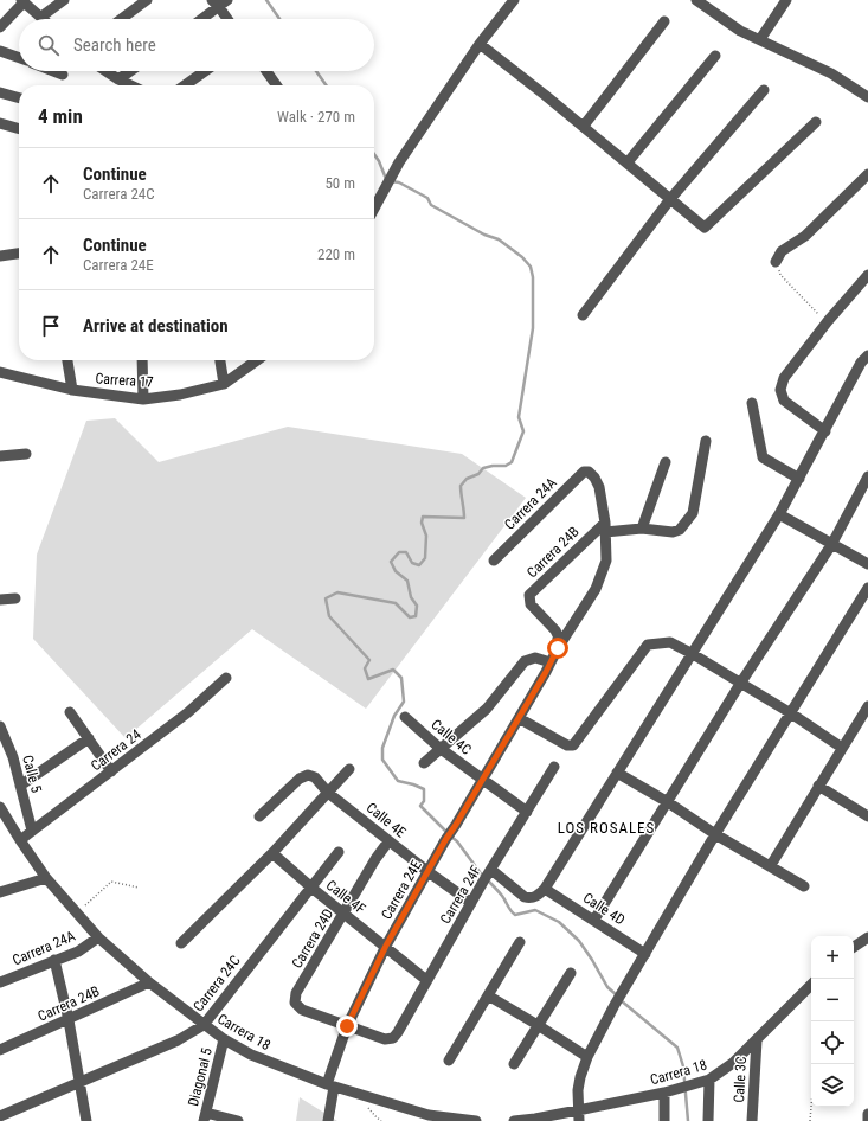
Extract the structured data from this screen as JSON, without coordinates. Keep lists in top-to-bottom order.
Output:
{
  "streets": {
    "street": [
      "Carrera 17",
      "Carrera 24A",
      "Carrera 24B",
      "Calle 4C",
      "Carrera 24",
      "Calle 5",
      "Calle 4E",
      "Carrera 24E",
      "Carrera 24F",
      "Calle 4F",
      "Calle 4D",
      "Carrera 24D",
      "Carrera 24C",
      "Carrera 18",
      "Diagonal 5",
      "Calle 3C"
    ]
  },
  "crossings": [
    ["Carrera 24A", "Carrera 24B"],
    ["Carrera 24A", "Carrera 18"],
    ["Carrera 24B", "Carrera 18"],
    ["Calle 4C", "Carrera 24E"],
    ["Calle 4C", "Carrera 24F"],
    ["Carrera 24", "Calle 5"],
    ["Carrera 24", "Carrera 18"],
    ["Calle 4E", "Carrera 24E"],
    ["Calle 4E", "Carrera 24F"],
    ["Calle 4E", "Carrera 24D"],
    ["Carrera 24E", "Carrera 24F"],
    ["Carrera 24E", "Calle 4F"],
    ["Carrera 24E", "Carrera 24D"],
    ["Carrera 24E", "Carrera 18"],
    ["Carrera 24F", "Calle 4F"],
    ["Carrera 24F", "Carrera 24D"],
    ["Calle 4F", "Carrera 24D"],
    ["Calle 4F", "Carrera 24C"],
    ["Carrera 24C", "Carrera 18"],
    ["Carrera 18", "Diagonal 5"],
    ["Carrera 18", "Calle 3C"]
  ],
  "districts": ["LOS ROSALES"],
  "page": {
    "search": "Search here",
    "heading": ["4 min", "Walk · 270 m"],
    "list": [
      ["Continue", "Carrera 24C", "50 m"],
      ["Continue", "Carrera 24E", "220 m"],
      "Arrive at destination"
    ],
    "map_buttons": ["+", "−"]
  }
}
